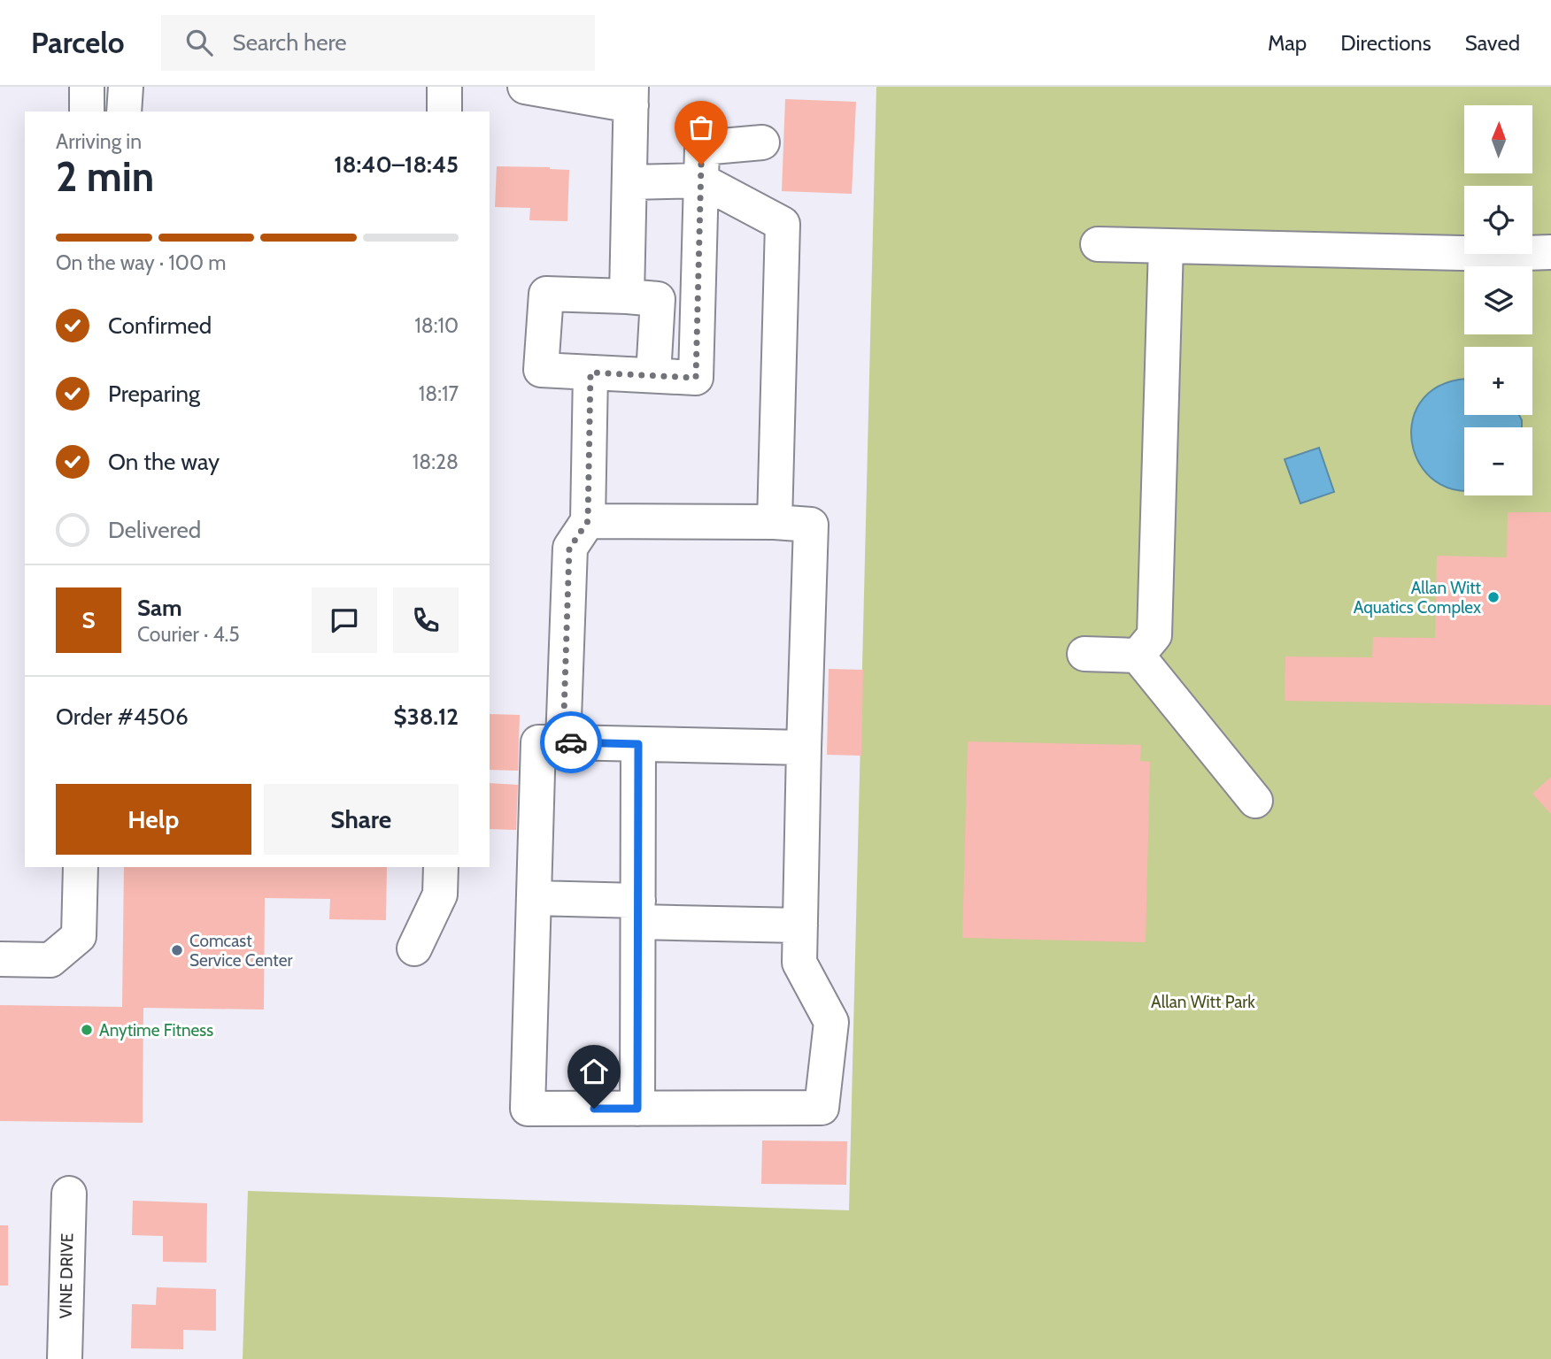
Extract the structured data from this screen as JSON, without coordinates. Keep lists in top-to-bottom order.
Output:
{
  "streets": {
    "street": ["VINE DRIVE"]
  },
  "parks": ["Allan Witt Park"],
  "places": ["Allan Witt Aquatics Complex", "Comcast Service Center", "Anytime Fitness"],
  "north": "top",
  "page": {
    "header": "Parcelo",
    "search": "Search here",
    "nav": ["Map", "Directions", "Saved"],
    "map_buttons": ["+", "−"],
    "heading": ["2 min", "Arriving in", "18:40–18:45"],
    "panel": [
      "Sam",
      "Courier · 4.5",
      "Order #4506",
      "$38.12"
    ],
    "bar": "On the way · 100 m",
    "list": [
      ["Confirmed", "18:10"],
      ["Preparing", "18:17"],
      ["On the way", "18:28"],
      "Delivered"
    ],
    "round": "S",
    "buttons": ["Help", "Share"]
  }
}
